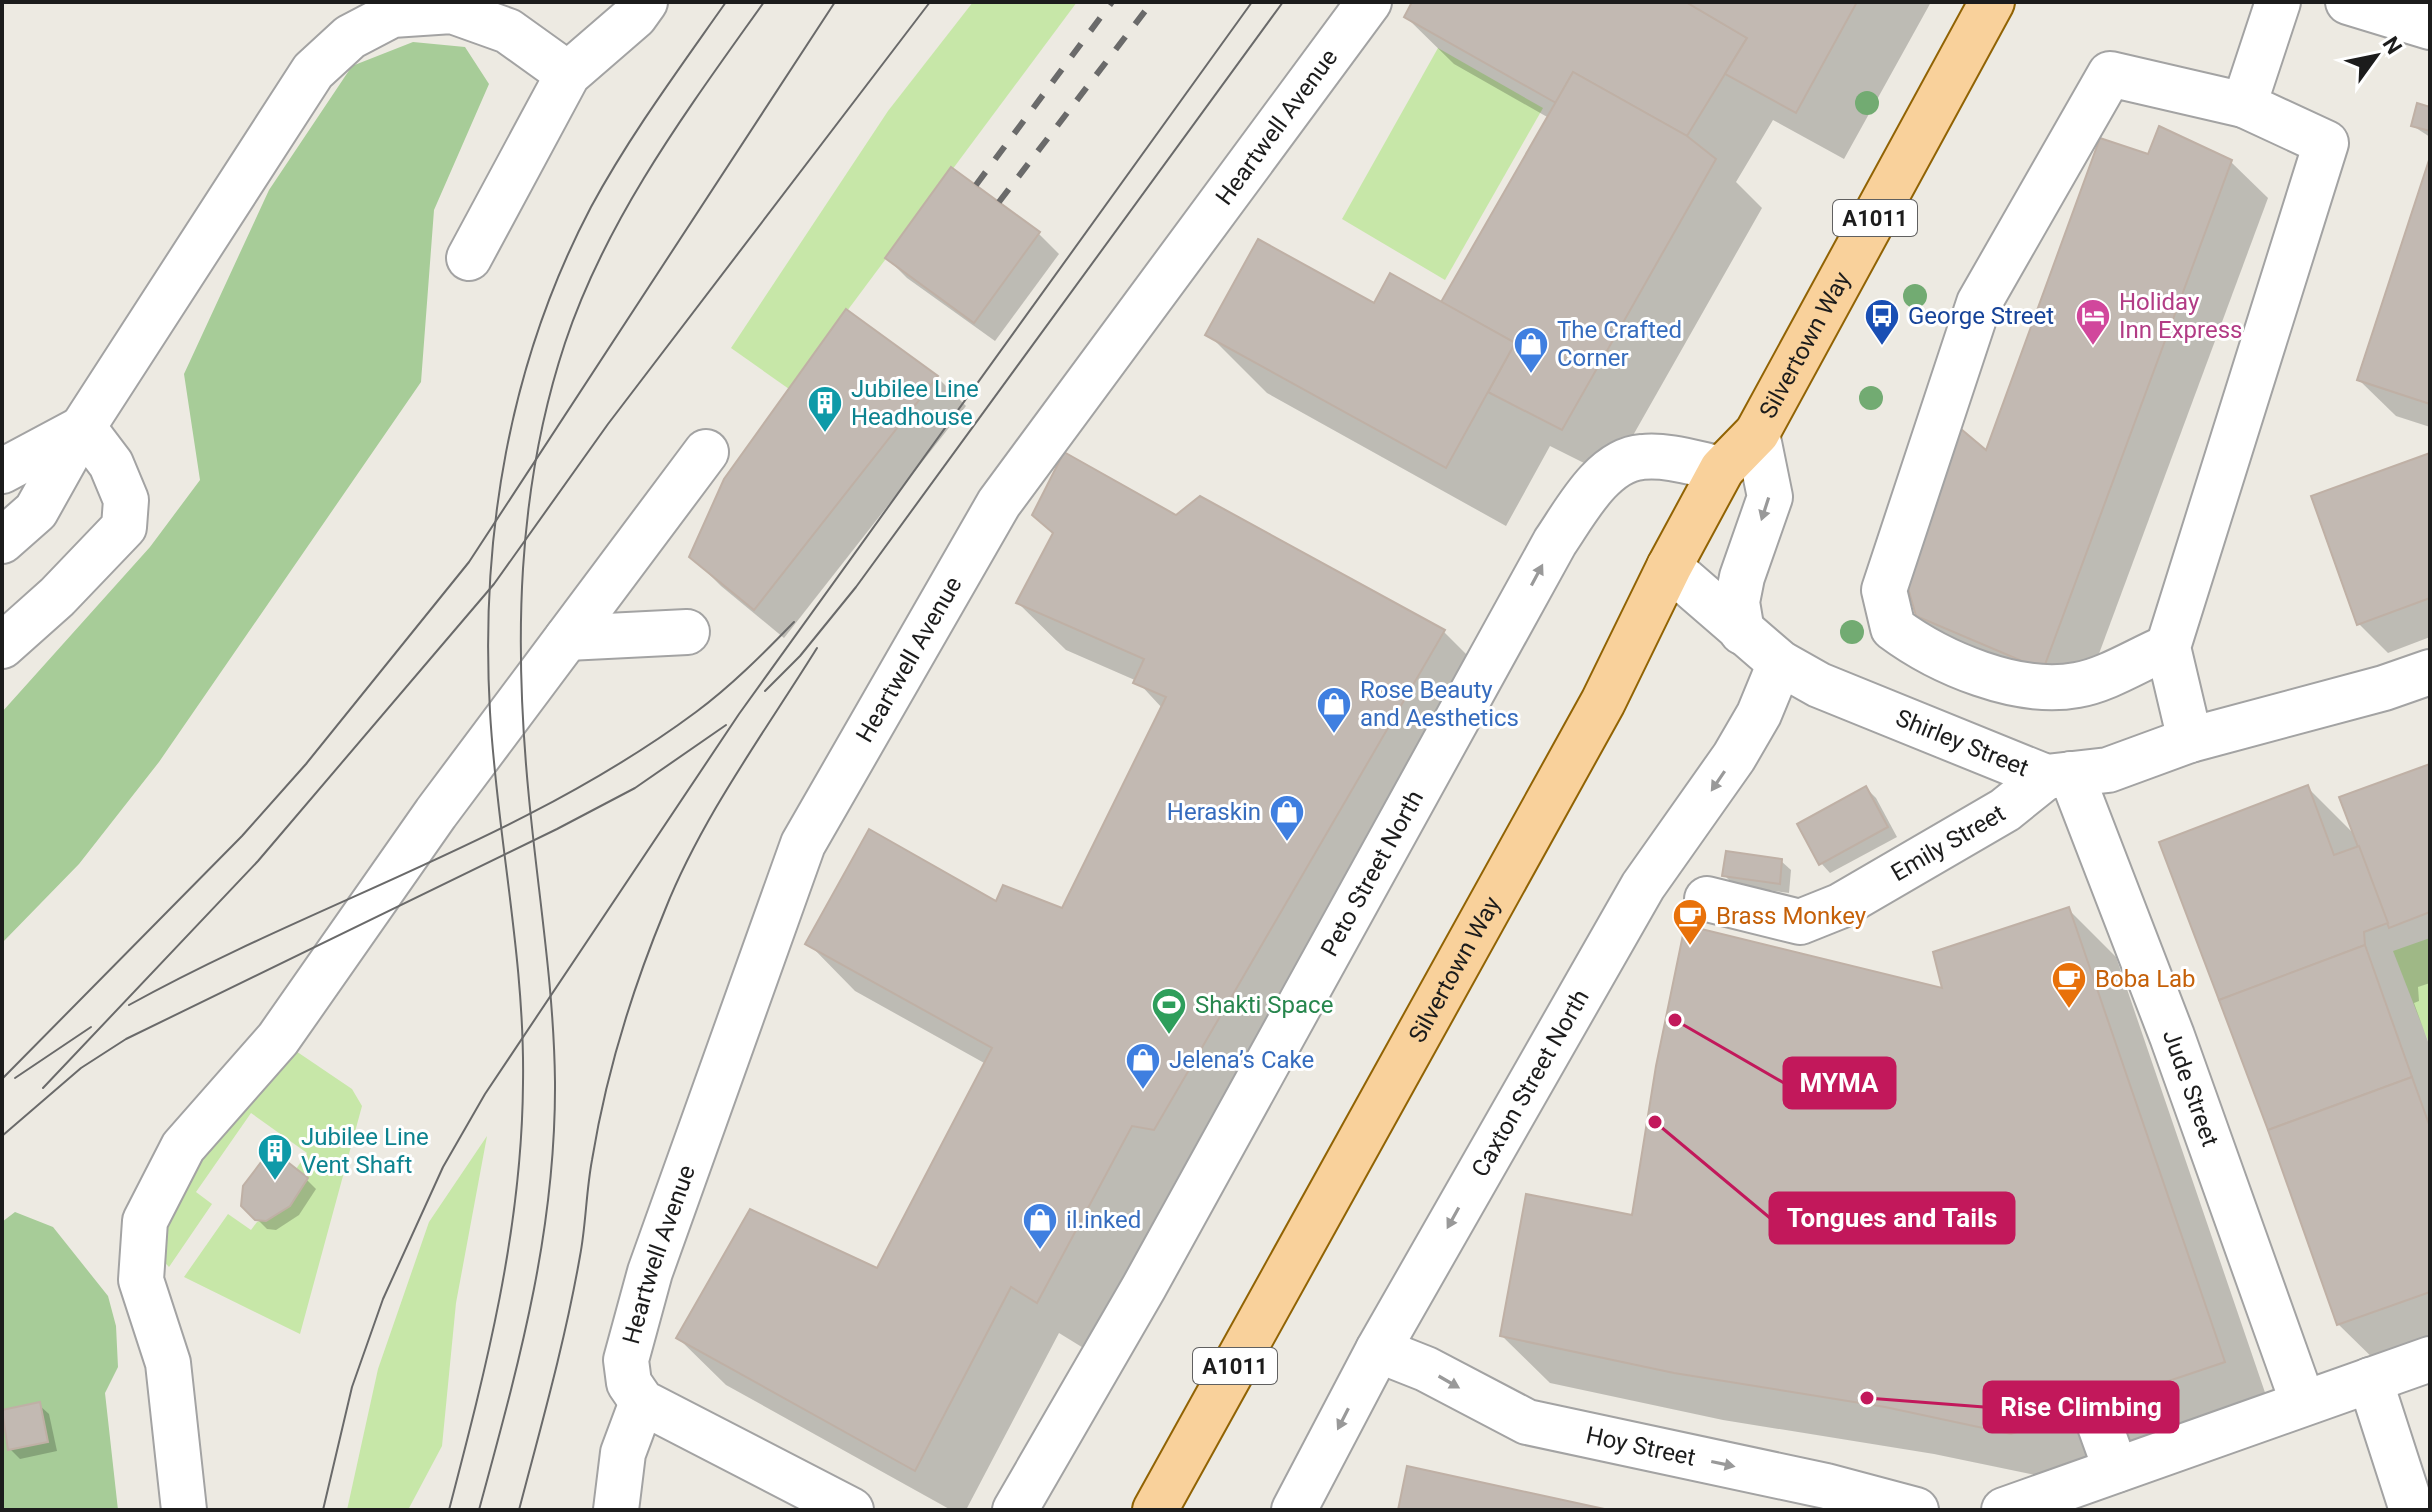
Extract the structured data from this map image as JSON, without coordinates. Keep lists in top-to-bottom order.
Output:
{
  "streets": {
    "main road": ["A1011", "Silvertown Way"],
    "street": [
      "Heartwell Avenue",
      "Shirley Street",
      "Emily Street",
      "Peto Street North",
      "Caxton Street North",
      "Jude Street",
      "Hoy Street"
    ]
  },
  "crossings": [
    ["Silvertown Way", "Shirley Street"],
    ["Silvertown Way", "Peto Street North"],
    ["Shirley Street", "Emily Street"],
    ["Shirley Street", "Caxton Street North"],
    ["Shirley Street", "Jude Street"],
    ["Emily Street", "Jude Street"],
    ["Caxton Street North", "Hoy Street"]
  ],
  "one_way": ["Peto Street North", "Caxton Street North", "Hoy Street"],
  "places": {
    "bus stop": ["George Street"],
    "hotel": ["Holiday Inn Express"],
    "shop": [
      "The Crafted Corner",
      "Rose Beauty and Aesthetics",
      "Heraskin",
      "Jelena’s Cake",
      "il.inked"
    ],
    "building": ["Jubilee Line Headhouse", "Jubilee Line Vent Shaft"],
    "cafe": ["Brass Monkey", "Boba Lab"],
    "other": ["MYMA", "Tongues and Tails", "Rise Climbing"],
    "sports": ["Shakti Space"]
  },
  "north": "top right"
}
